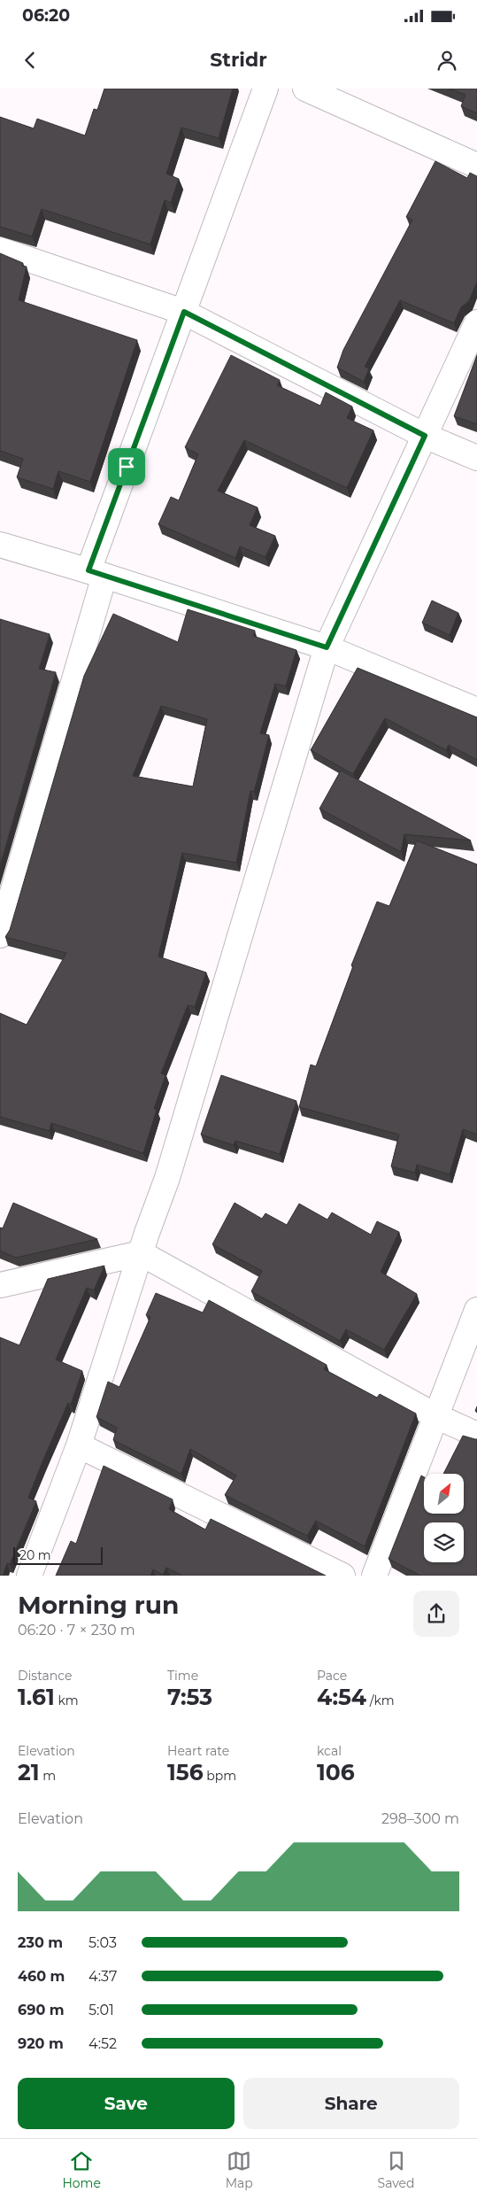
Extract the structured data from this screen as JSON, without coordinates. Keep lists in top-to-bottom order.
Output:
{
  "scale_bar": "20 m",
  "north": "top right",
  "page": {
    "status": "06:20",
    "header": "Stridr",
    "scale": "20 m",
    "heading": ["Morning run", "06:20 · 7 × 230 m"],
    "stats": [
      ["Distance", "1.61 km"],
      ["Time", "7:53"],
      ["Pace", "4:54 /km"],
      ["Elevation", "21 m"],
      ["Heart rate", "156 bpm"],
      ["kcal", "106"]
    ],
    "chart": ["Elevation", "298–300 m"],
    "list": [
      {
        "name": "230 m",
        "note": "5:03"
      },
      {
        "name": "460 m",
        "note": "4:37"
      },
      {
        "name": "690 m",
        "note": "5:01"
      },
      {
        "name": "920 m",
        "note": "4:52"
      }
    ],
    "buttons": ["Save", "Share"],
    "tabs": ["Home", "Map", "Saved"]
  }
}
